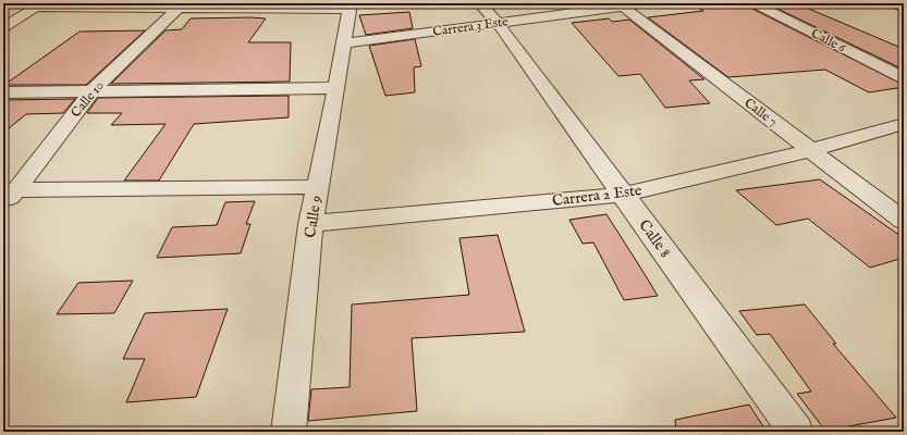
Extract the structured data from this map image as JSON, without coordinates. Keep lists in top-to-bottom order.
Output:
{
  "streets": {
    "street": [
      "Carrera 3 Este",
      "Calle 6",
      "Calle 10",
      "Calle 7",
      "Carrera 2 Este",
      "Calle 9",
      "Calle 8"
    ]
  },
  "crossings": [
    ["Carrera 3 Este", "Calle 7"],
    ["Carrera 3 Este", "Calle 9"],
    ["Carrera 3 Este", "Calle 8"],
    ["Calle 7", "Carrera 2 Este"],
    ["Carrera 2 Este", "Calle 9"],
    ["Carrera 2 Este", "Calle 8"]
  ]
}
